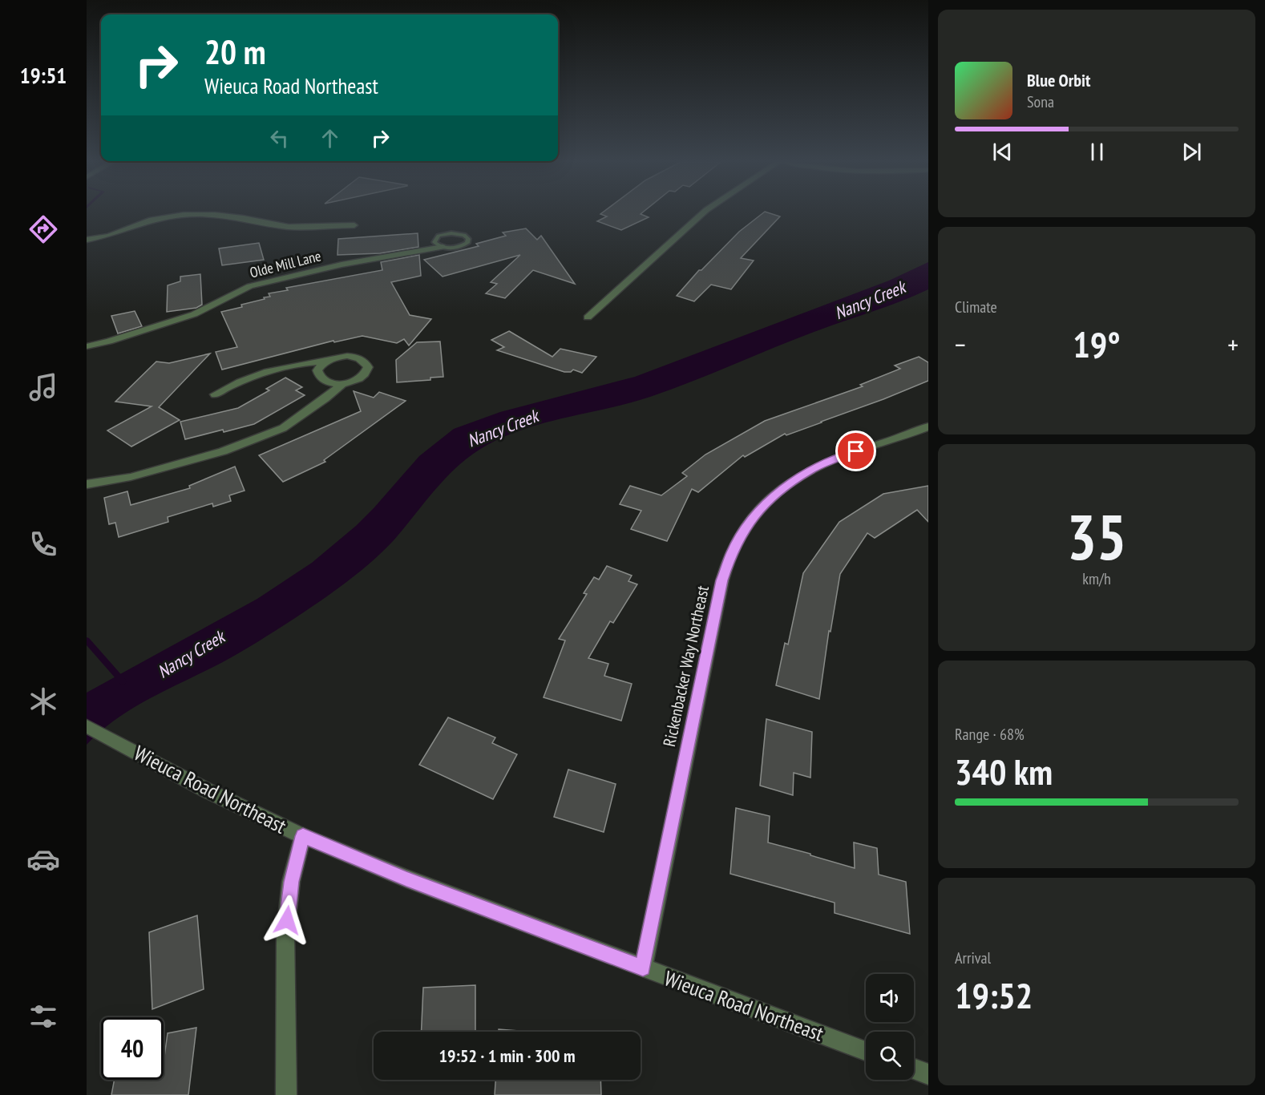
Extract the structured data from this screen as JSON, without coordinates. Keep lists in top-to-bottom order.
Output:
{
  "streets": {
    "street": ["Olde Mill Lane", "Rickenbacker Way Northeast", "Wieuca Road Northeast"]
  },
  "crossings": [
    ["Rickenbacker Way Northeast", "Wieuca Road Northeast"]
  ],
  "water": ["Nancy Creek"],
  "page": {
    "tabs": "19:51",
    "turn": ["20 m", "Wieuca Road Northeast"],
    "song": ["Blue Orbit", "Sona"],
    "tile": [
      "Climate",
      ["35", "km/h"],
      ["Range · 68%", "340 km"],
      ["Arrival", "19:52"]
    ],
    "heat": ["−", "19°", "+"],
    "limit": "40",
    "trip": "19:52 · 1 min · 300 m"
  }
}
